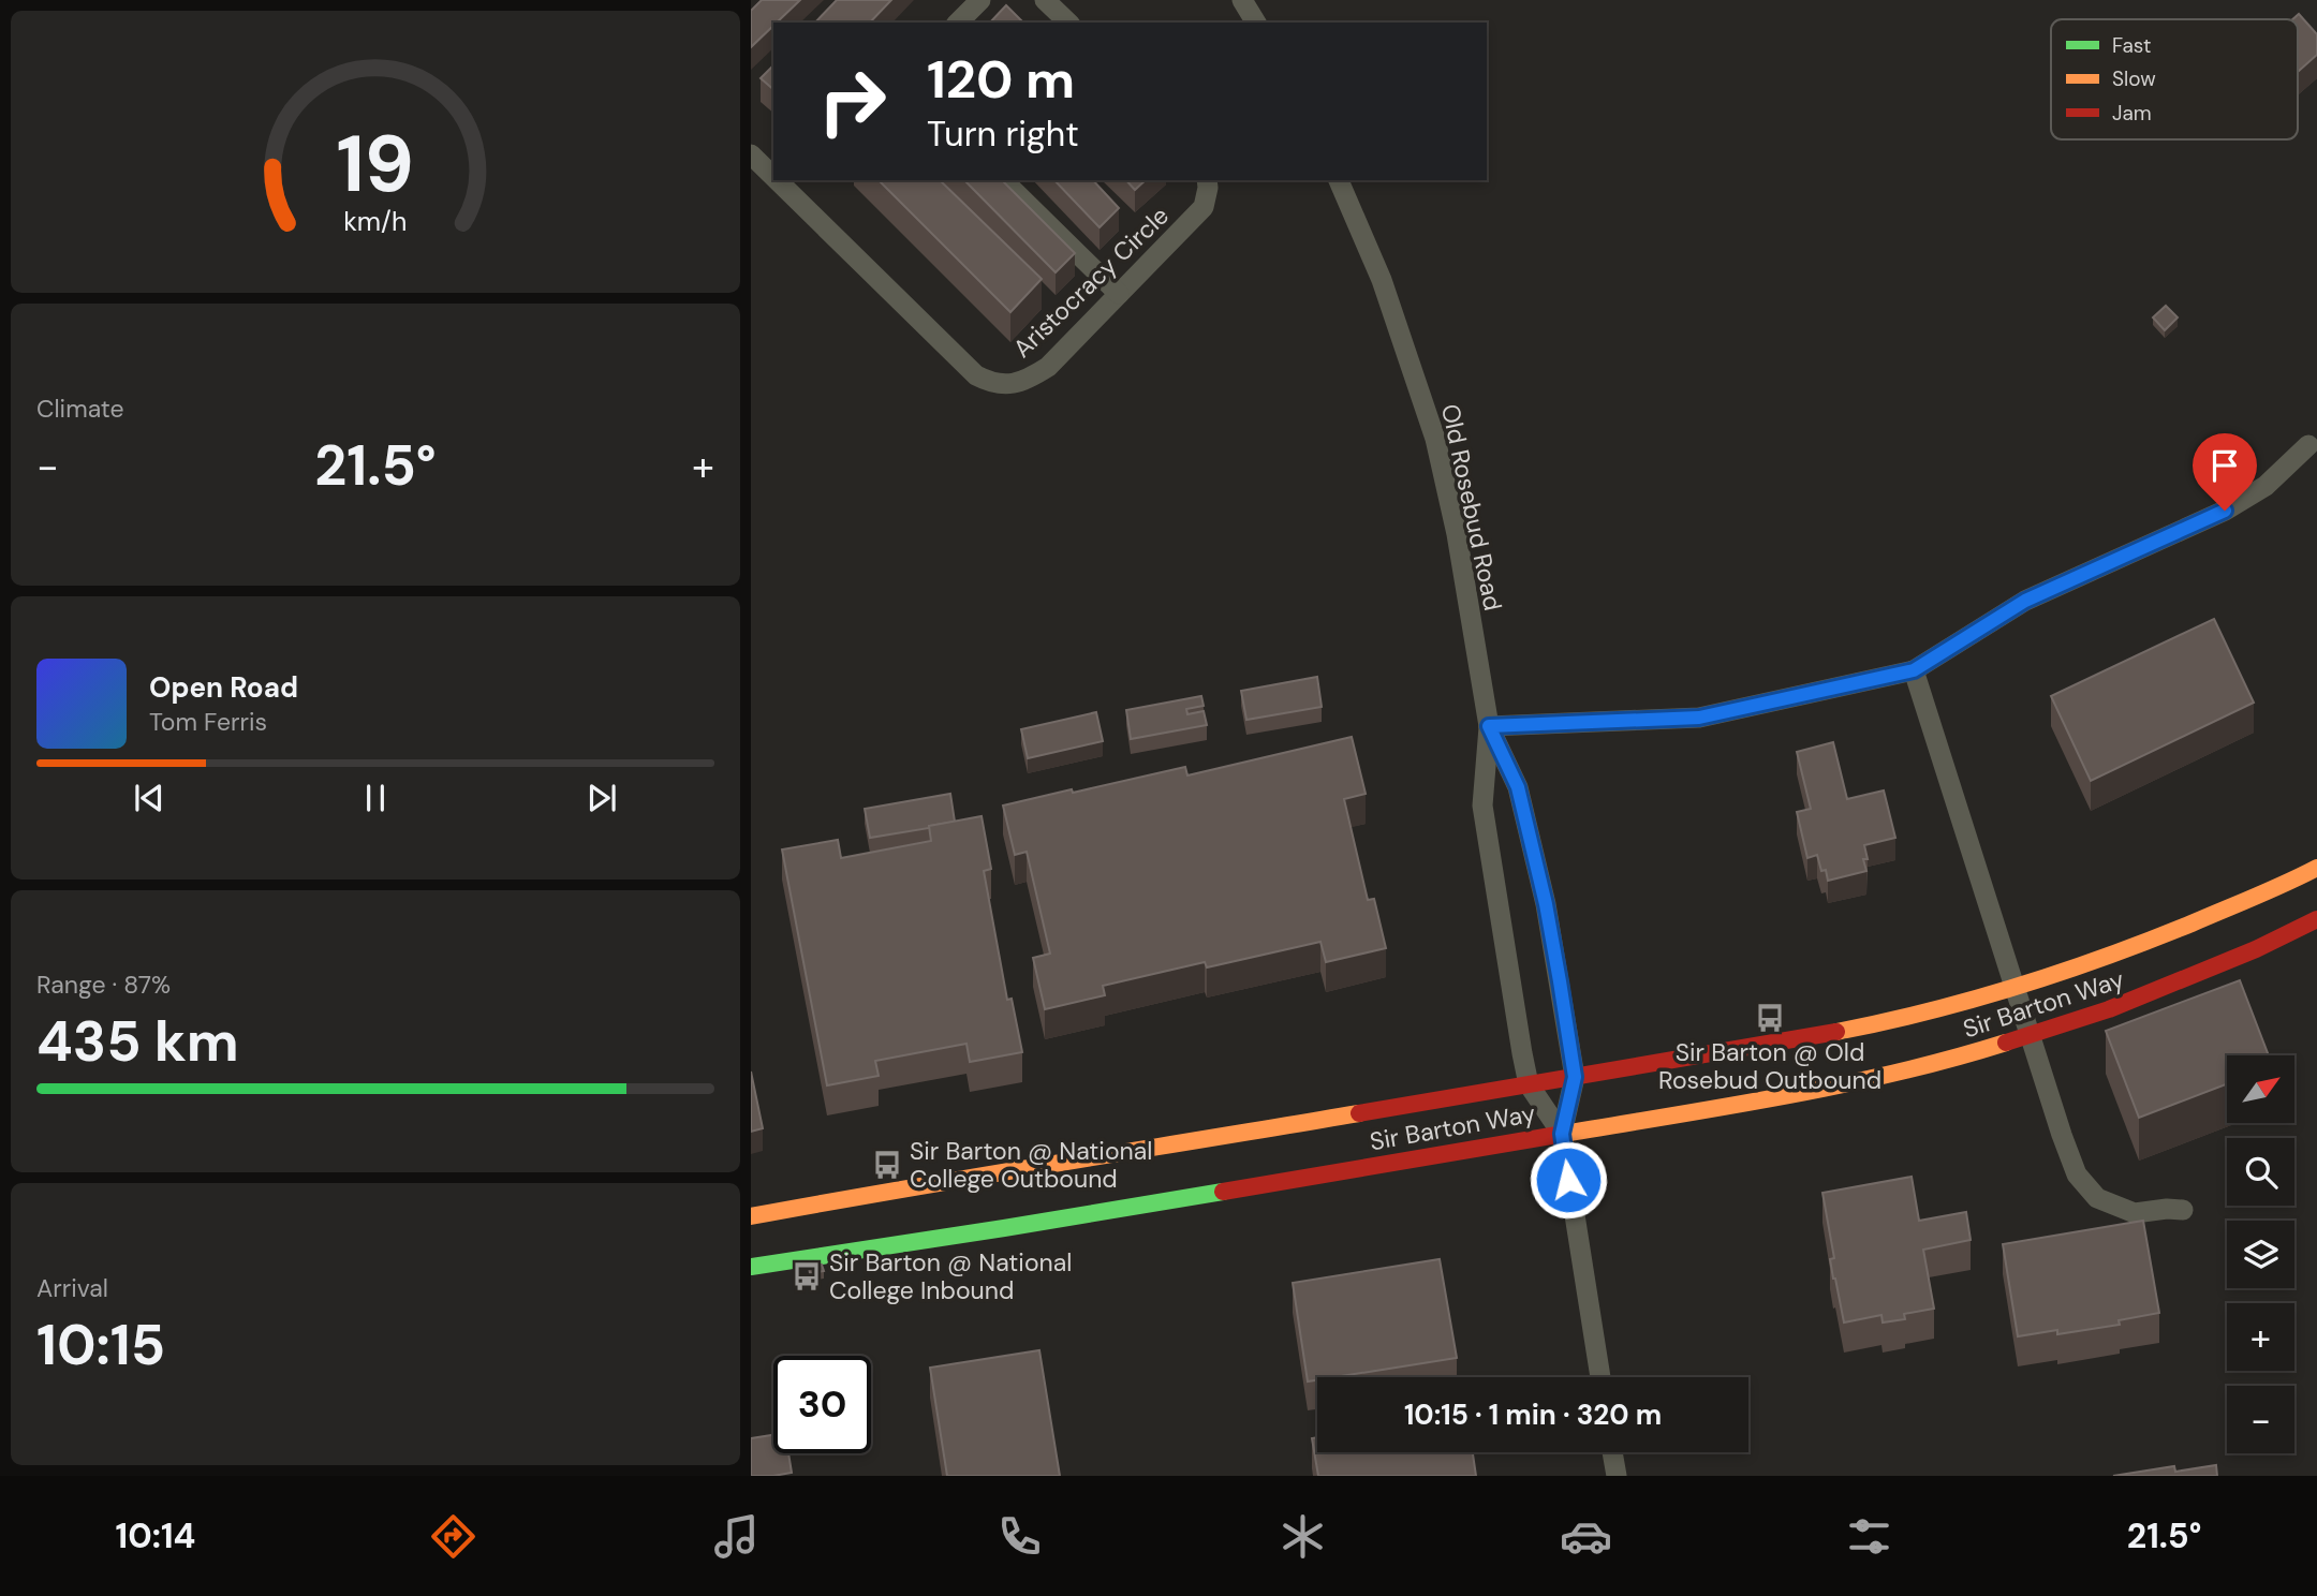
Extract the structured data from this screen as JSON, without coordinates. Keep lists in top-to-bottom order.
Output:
{
  "streets": {
    "main road": ["Sir Barton Way"],
    "street": ["Aristocracy Circle", "Old Rosebud Road"]
  },
  "crossings": [
    ["Old Rosebud Road", "Sir Barton Way"]
  ],
  "places": {
    "bus stop": ["Sir Barton @ Old Rosebud Outbound", "Sir Barton @ National College Outbound", "Sir Barton @ National College Inbound"]
  },
  "legend": ["Fast", "Slow", "Jam"],
  "north": "top right",
  "page": {
    "turn": ["120 m", "Turn right"],
    "tile": [
      "Climate",
      ["Range · 87%", "435 km"],
      ["Arrival", "10:15"]
    ],
    "heat": ["−", "21.5°", "+"],
    "song": ["Open Road", "Tom Ferris"],
    "map_buttons": ["+", "−"],
    "limit": "30",
    "trip": "10:15 · 1 min · 320 m",
    "tabs": ["10:14", "21.5°"],
    "gauge": ["19", "km/h"]
  }
}
